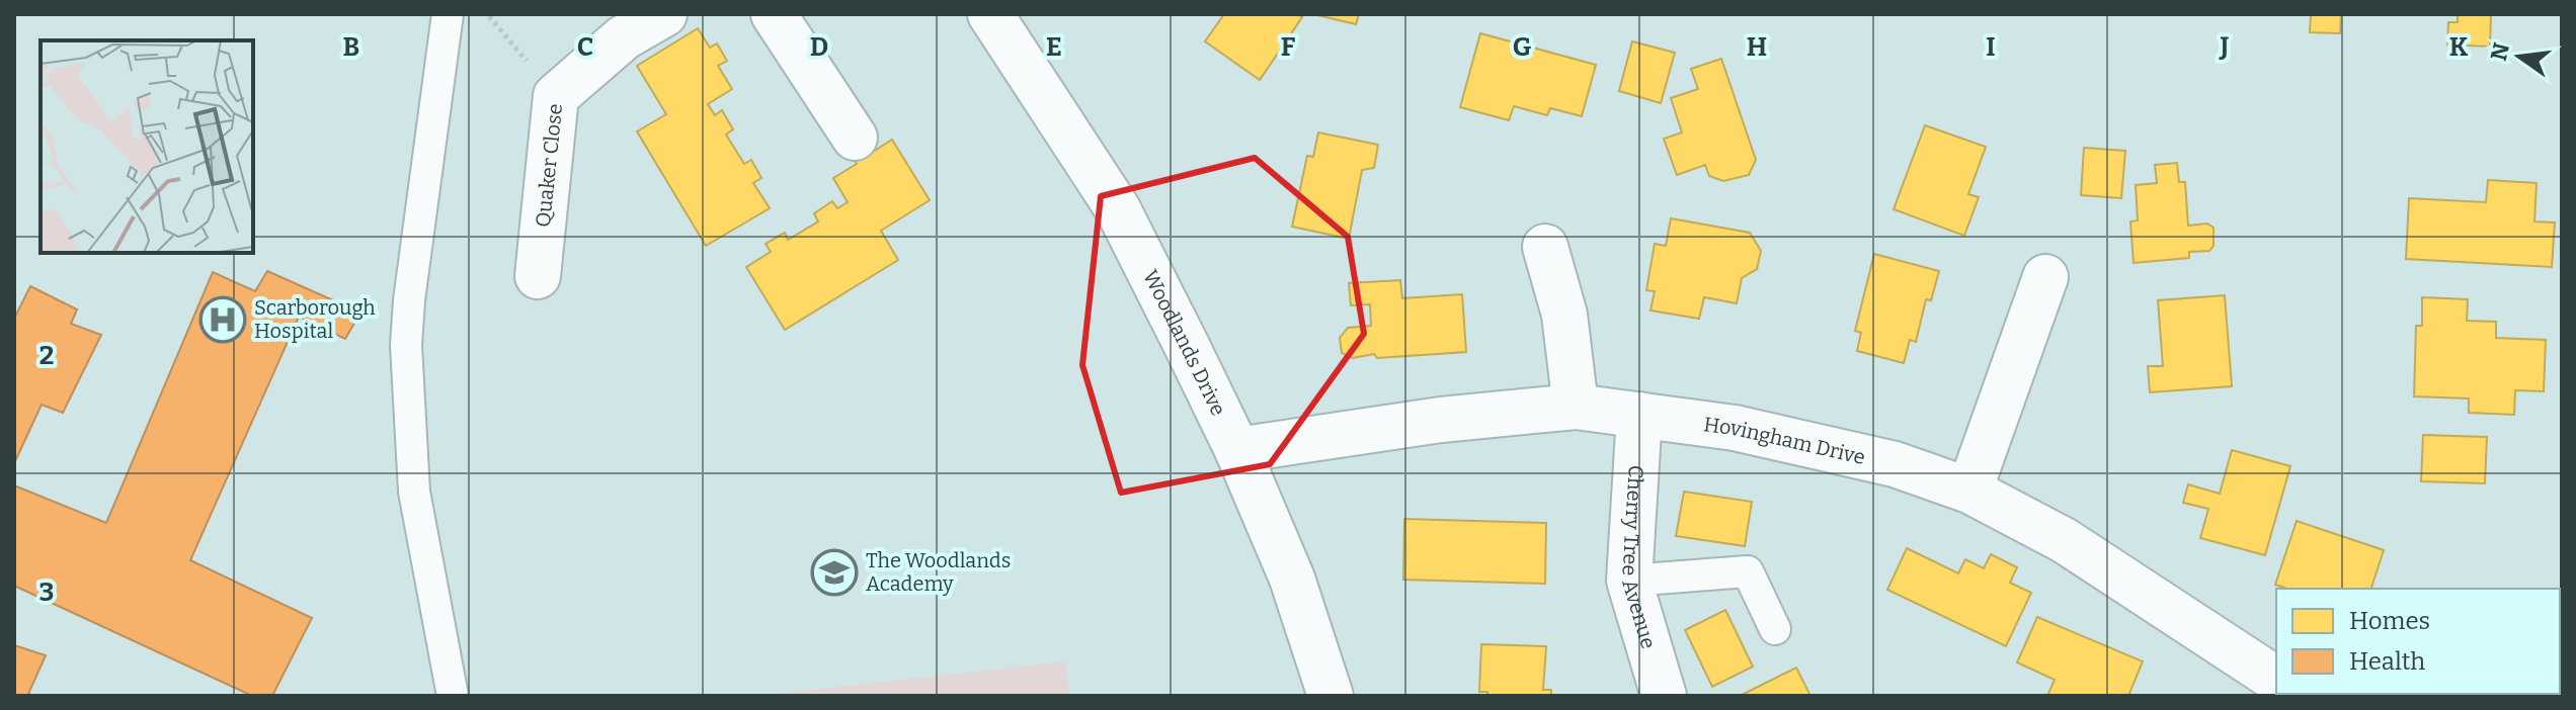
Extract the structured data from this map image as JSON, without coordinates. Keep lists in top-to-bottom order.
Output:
{
  "streets": {
    "street": [
      "Quaker Close",
      "Woodlands Drive",
      "Hovingham Drive",
      "Cherry Tree Avenue"
    ]
  },
  "crossings": [
    ["Woodlands Drive", "Hovingham Drive"],
    ["Hovingham Drive", "Cherry Tree Avenue"]
  ],
  "places": {
    "hospital": ["Scarborough Hospital"],
    "school or university": ["The Woodlands Academy"]
  },
  "legend": ["Homes", "Health"],
  "north": "left",
  "grid": {
    "columns": [
      "B",
      "C",
      "D",
      "E",
      "F",
      "G",
      "H",
      "I",
      "J",
      "K"
    ],
    "rows": ["2", "3"]
  }
}
